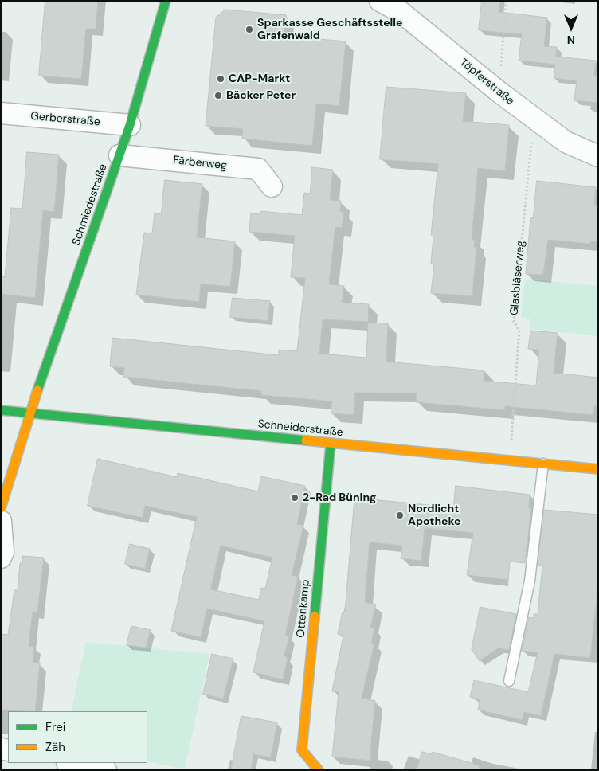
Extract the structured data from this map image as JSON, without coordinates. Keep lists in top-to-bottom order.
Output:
{
  "streets": {
    "street": [
      "Töpferstraße",
      "Gerberstraße",
      "Färberweg",
      "Schmiedestraße",
      "Schneiderstraße",
      "Ottenkamp"
    ],
    "path": ["Glasbläserweg"]
  },
  "crossings": [
    ["Töpferstraße", "Glasbläserweg"],
    ["Gerberstraße", "Schmiedestraße"],
    ["Färberweg", "Schmiedestraße"],
    ["Schmiedestraße", "Schneiderstraße"],
    ["Glasbläserweg", "Schneiderstraße"],
    ["Schneiderstraße", "Ottenkamp"]
  ],
  "places": [
    "Sparkasse Geschäftsstelle Grafenwald",
    "CAP-Markt",
    "Bäcker Peter",
    "2-Rad Büning",
    "Nordlicht Apotheke"
  ],
  "legend": ["Frei", "Zäh"],
  "north": "bottom"
}
